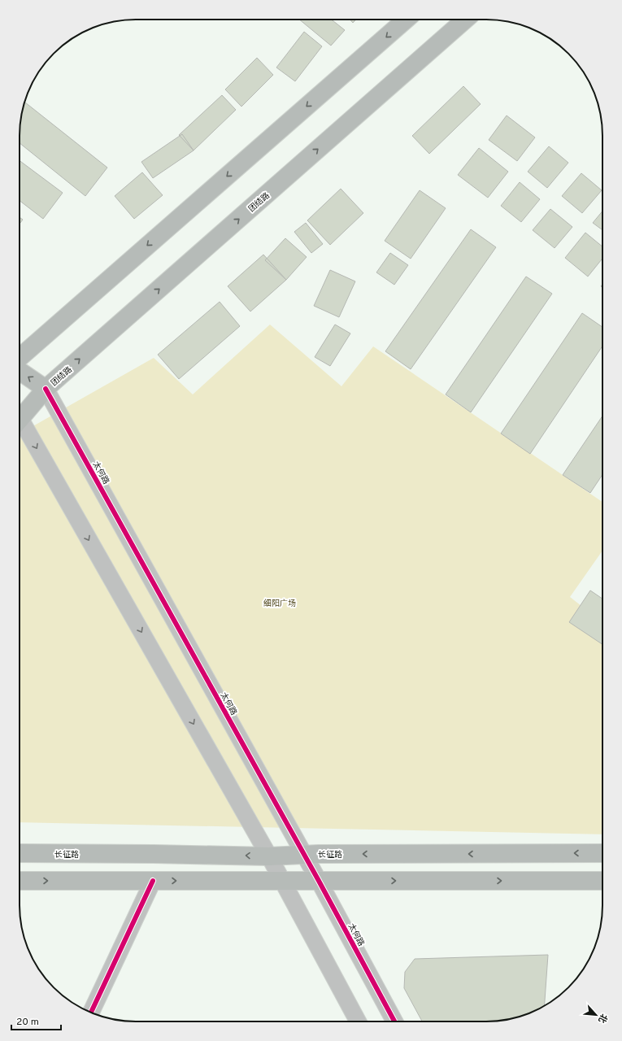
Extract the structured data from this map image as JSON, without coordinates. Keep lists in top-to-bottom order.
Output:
{
  "streets": {
    "main road": ["团结路", "长征路"],
    "street": ["太何路"]
  },
  "crossings": [
    ["团结路", "太何路"],
    ["太何路", "长征路"]
  ],
  "parks": ["细阳广场"],
  "scale_bar": "20 m",
  "north": "bottom right"
}
